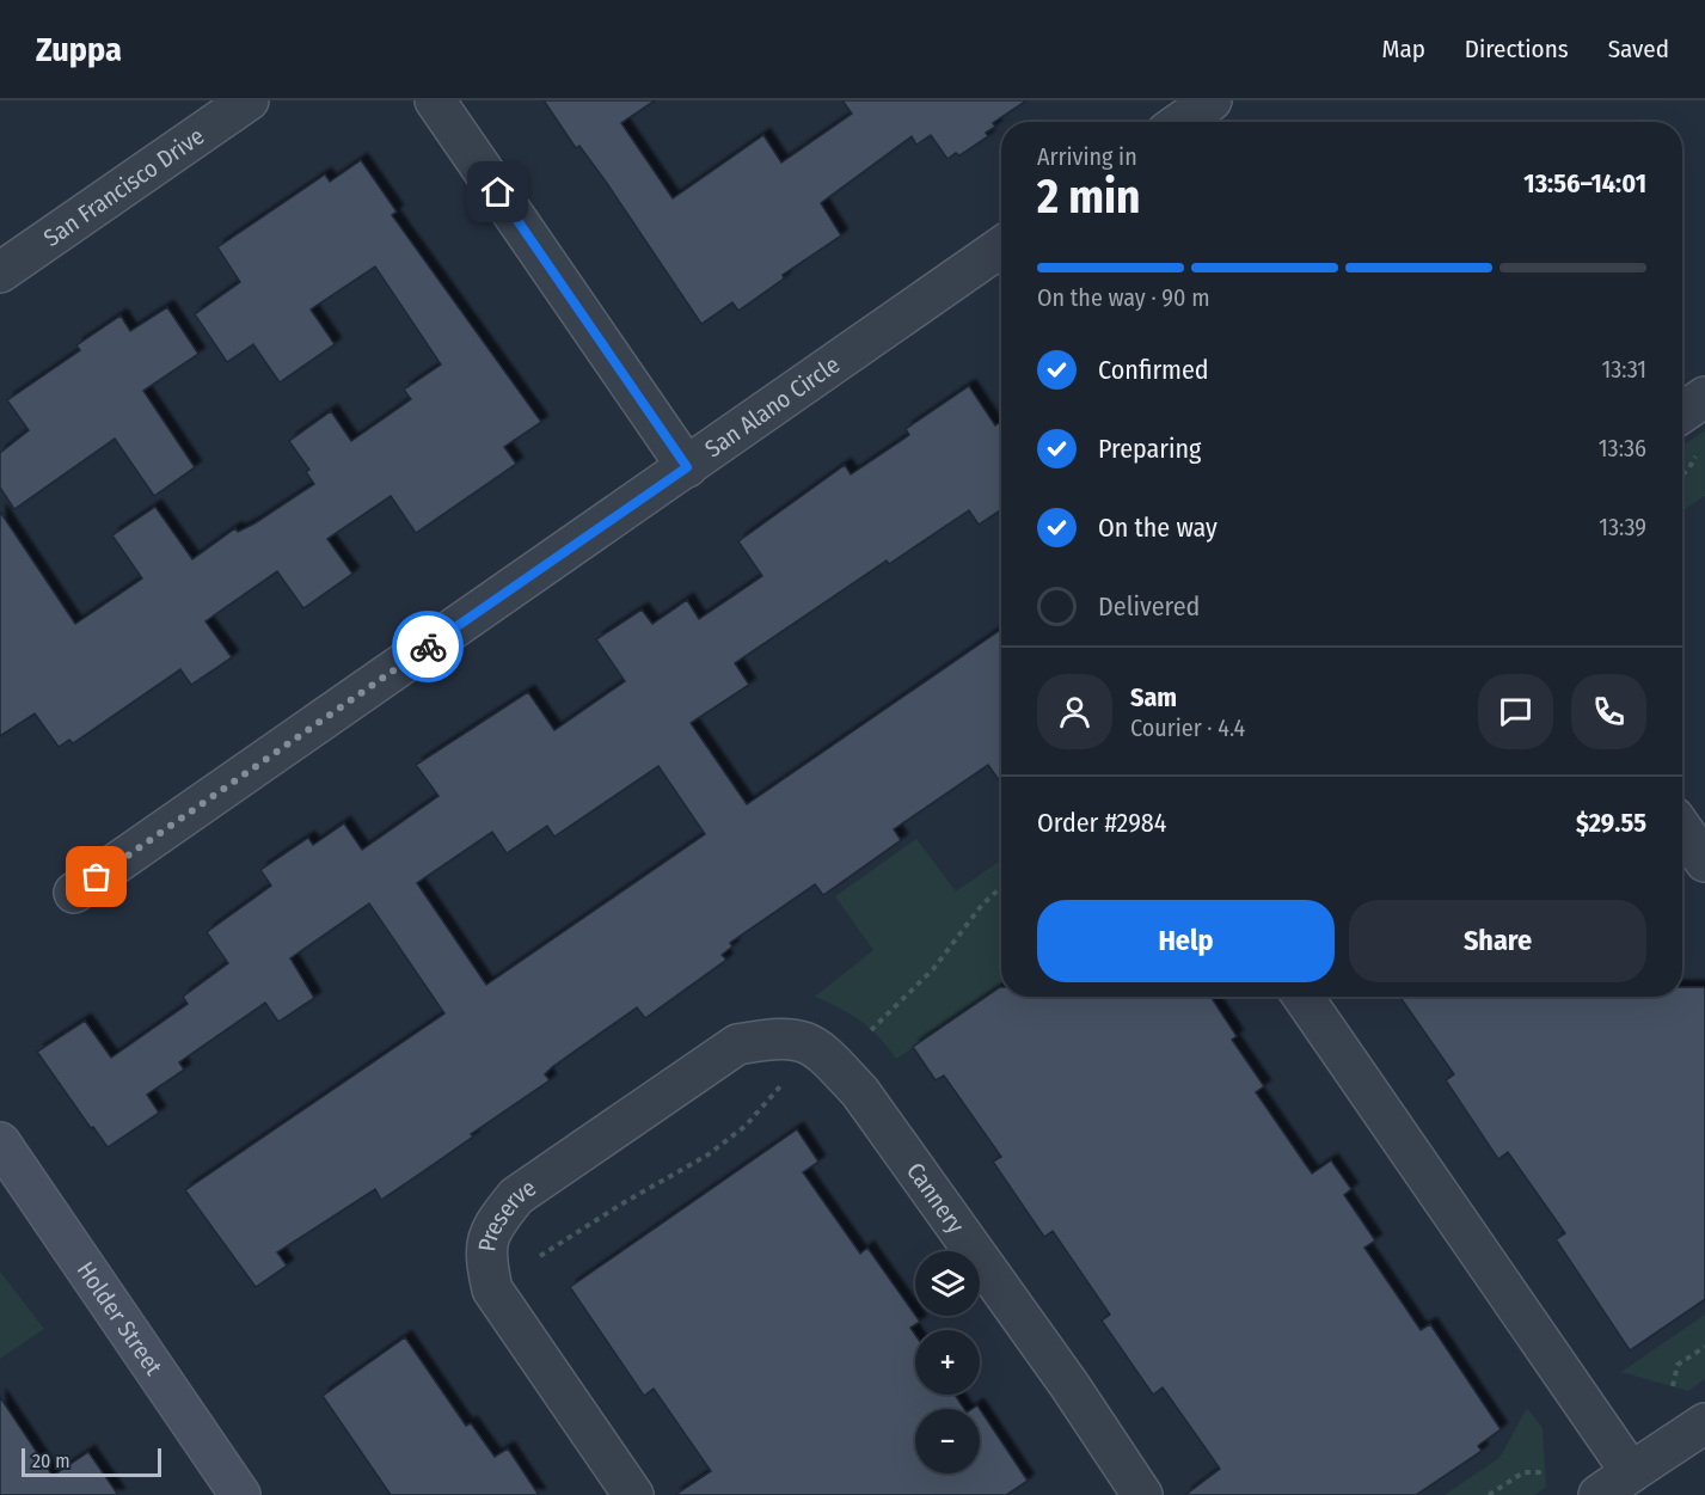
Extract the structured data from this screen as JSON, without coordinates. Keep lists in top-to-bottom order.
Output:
{
  "streets": {
    "street": [
      "San Francisco Drive",
      "San Alano Circle",
      "Cannery",
      "Preserve",
      "Holder Street"
    ]
  },
  "crossings": [
    ["Cannery", "Preserve"]
  ],
  "scale_bar": "20 m",
  "page": {
    "header": "Zuppa",
    "nav": ["Map", "Directions", "Saved"],
    "heading": ["2 min", "Arriving in", "13:56–14:01"],
    "panel": [
      "Sam",
      "Courier · 4.4",
      "Order #2984",
      "$29.55"
    ],
    "bar": "On the way · 90 m",
    "list": [
      ["Confirmed", "13:31"],
      ["Preparing", "13:36"],
      ["On the way", "13:39"],
      "Delivered"
    ],
    "buttons": ["Help", "Share"],
    "map_buttons": ["+", "−"],
    "scale": "20 m"
  }
}
